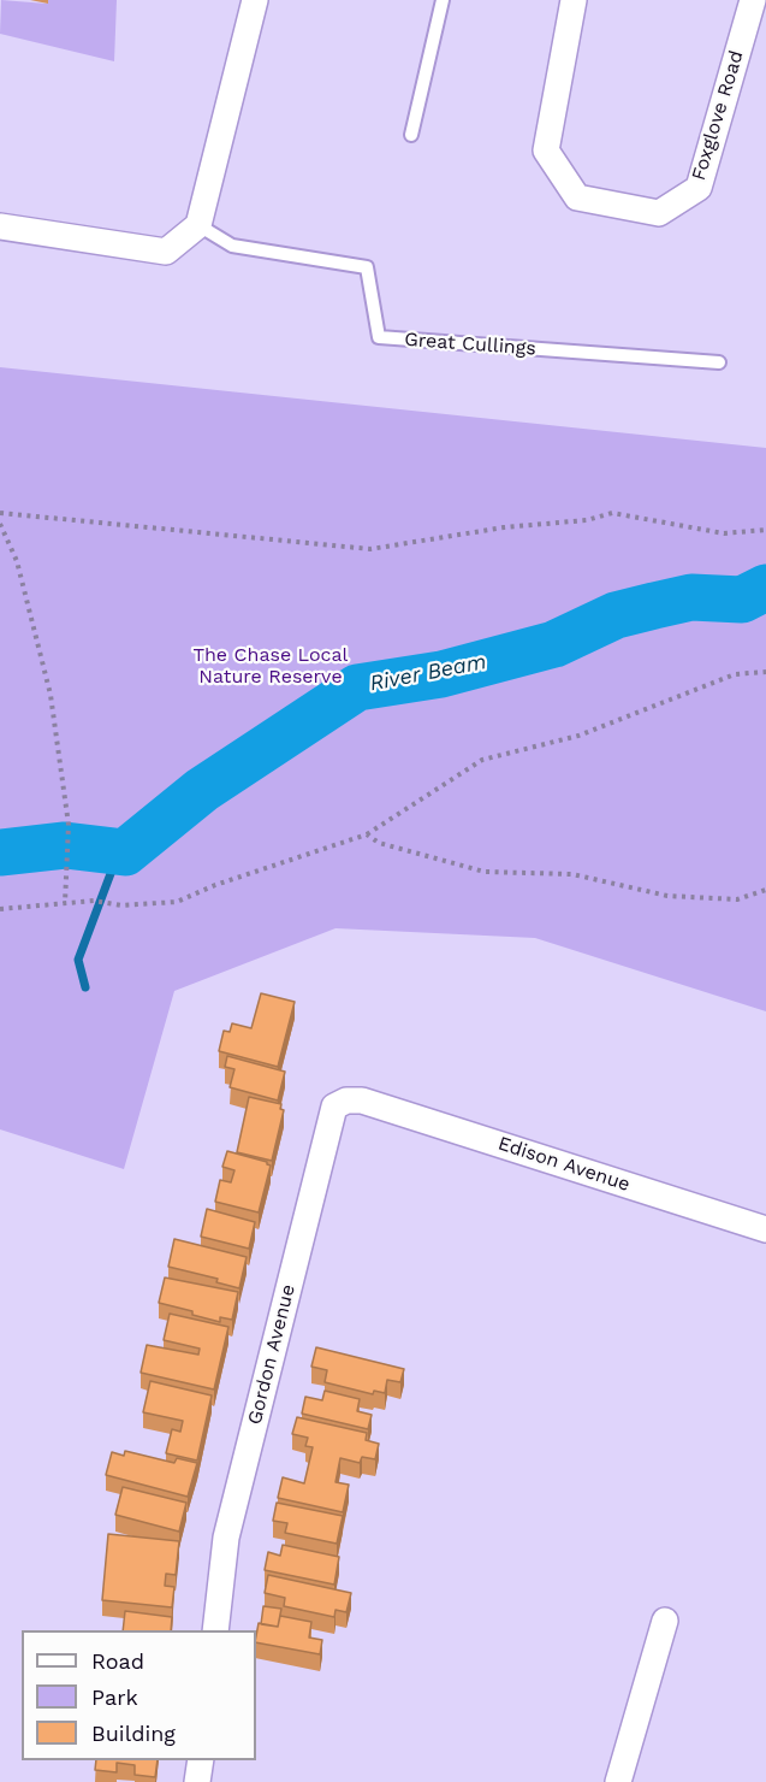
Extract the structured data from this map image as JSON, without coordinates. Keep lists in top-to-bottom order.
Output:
{
  "streets": {
    "street": ["Foxglove Road", "Edison Avenue", "Gordon Avenue"],
    "lane": ["Great Cullings"]
  },
  "crossings": [
    ["Edison Avenue", "Gordon Avenue"]
  ],
  "water": ["River Beam"],
  "parks": ["The Chase Local Nature Reserve"],
  "legend": ["Road", "Park", "Building"]
}
